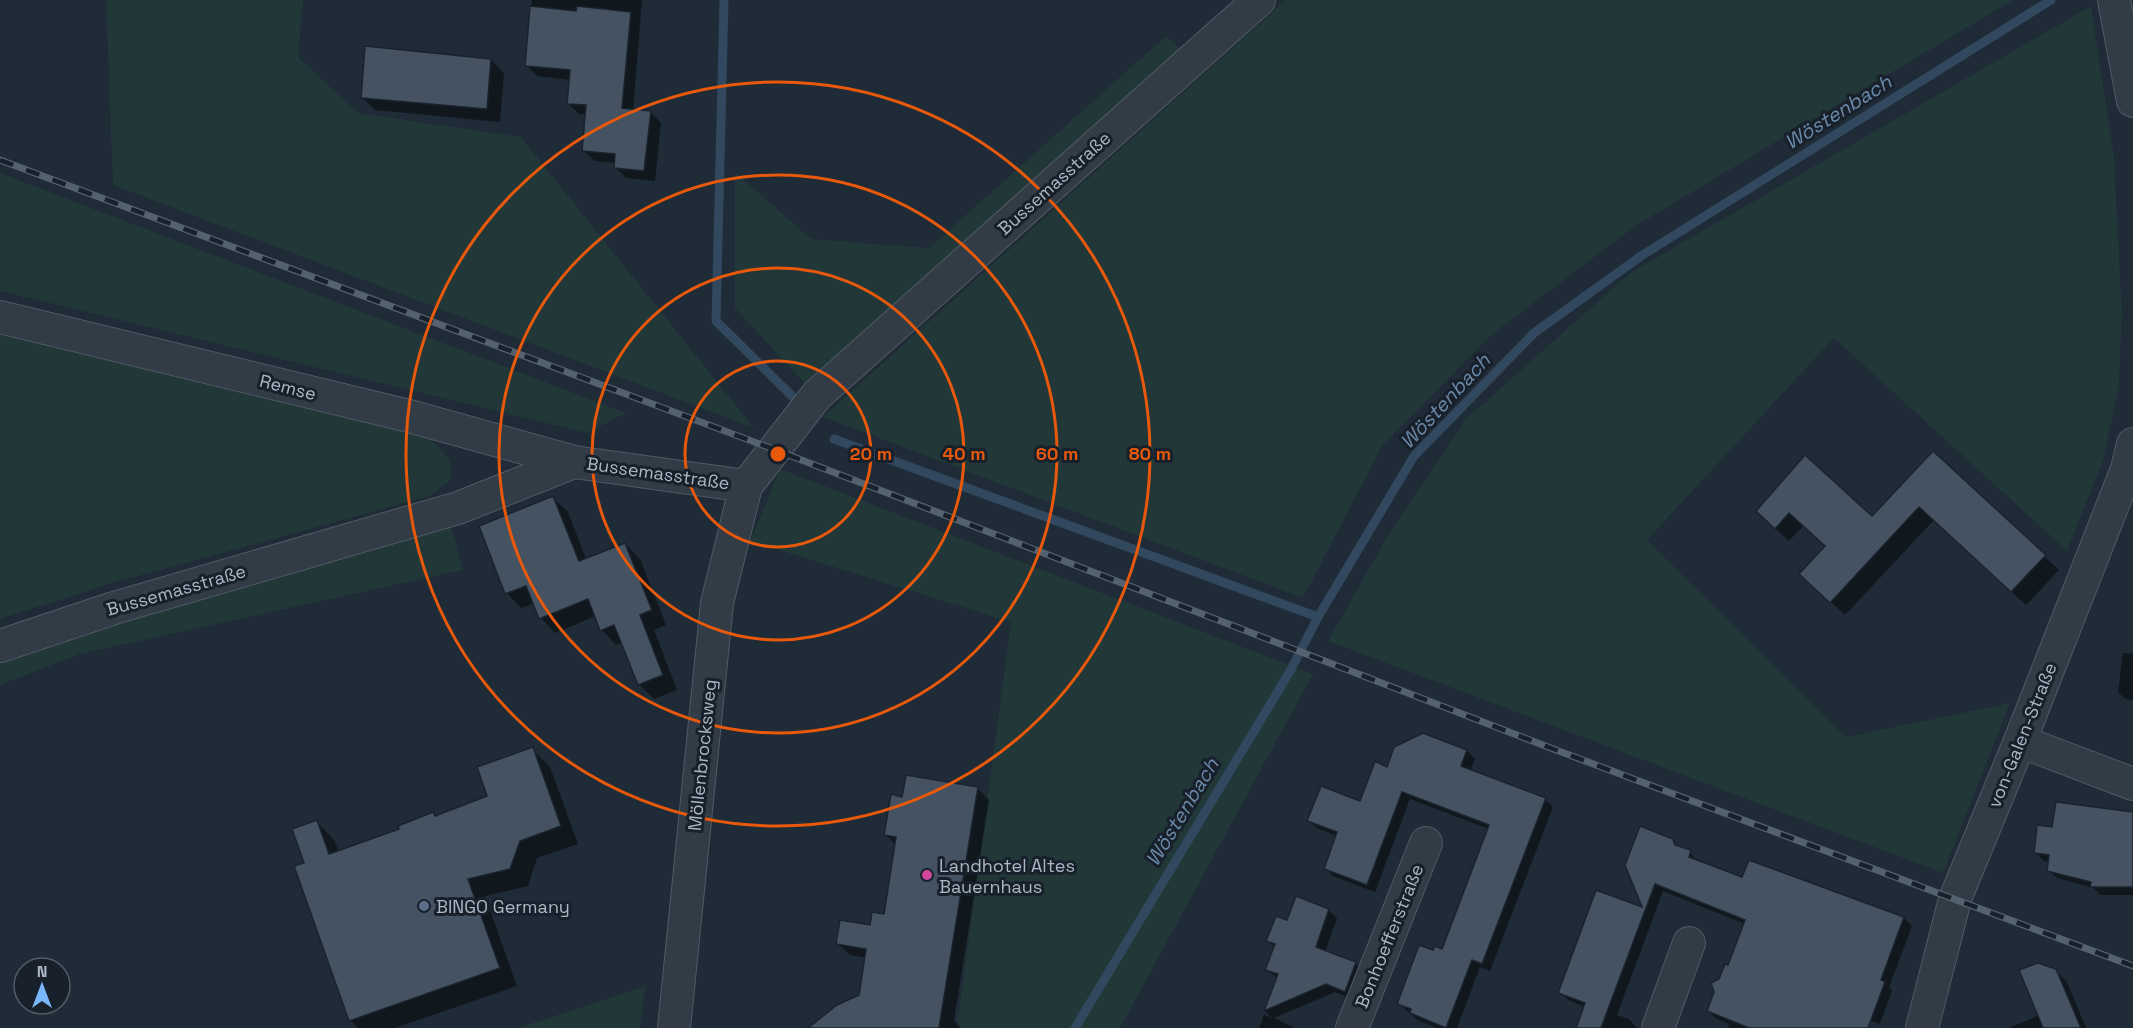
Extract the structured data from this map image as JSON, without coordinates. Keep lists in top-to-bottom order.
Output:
{
  "streets": {
    "street": [
      "Bussemasstraße",
      "Remse",
      "von-Galen-Straße",
      "Möllenbrocksweg",
      "Bonhoefferstraße"
    ]
  },
  "crossings": [
    ["Bussemasstraße", "Remse"],
    ["Bussemasstraße", "Möllenbrocksweg"]
  ],
  "water": ["Wöstenbach"],
  "places": ["Landhotel Altes Bauernhaus", "BINGO Germany"],
  "north": "top",
  "rings": [
    "20 m",
    "40 m",
    "60 m",
    "80 m"
  ]
}
